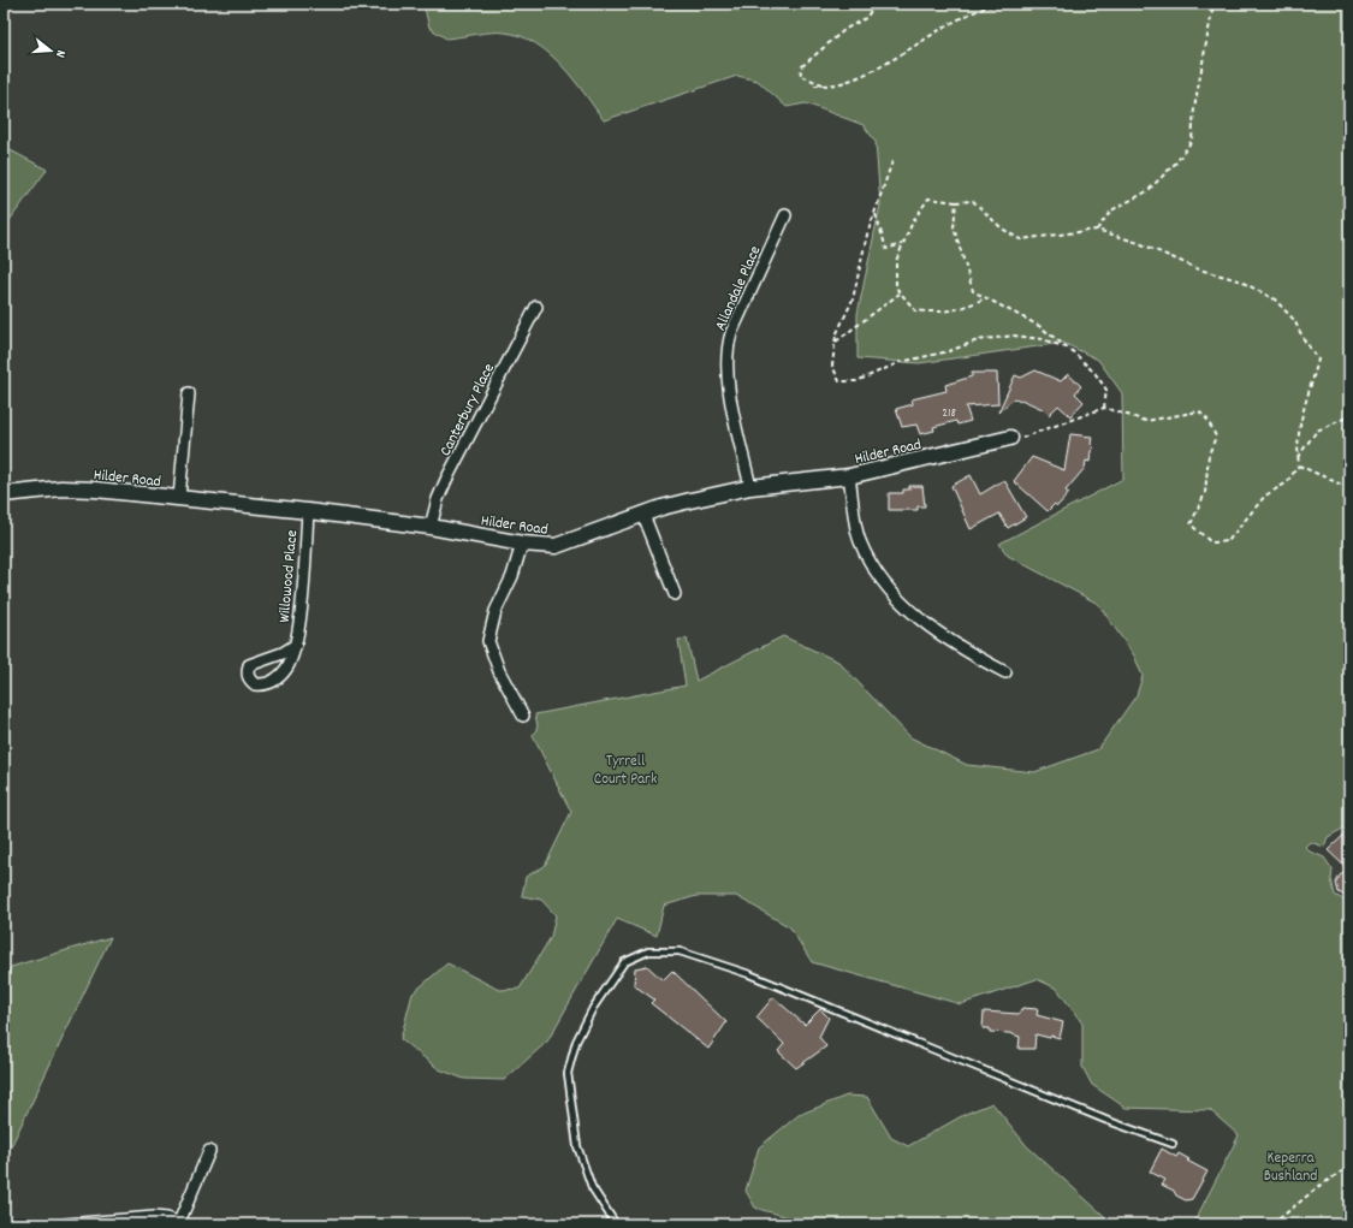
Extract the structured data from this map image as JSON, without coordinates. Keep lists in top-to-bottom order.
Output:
{
  "streets": {
    "street": [
      "Allandale Place",
      "Canterbury Place",
      "Hilder Road",
      "Willowood Place"
    ]
  },
  "crossings": [
    ["Allandale Place", "Hilder Road"],
    ["Canterbury Place", "Hilder Road"],
    ["Hilder Road", "Willowood Place"]
  ],
  "parks": ["Tyrrell Court Park", "Keperra Bushland"],
  "house_numbers": ["218"],
  "north": "right"
}
